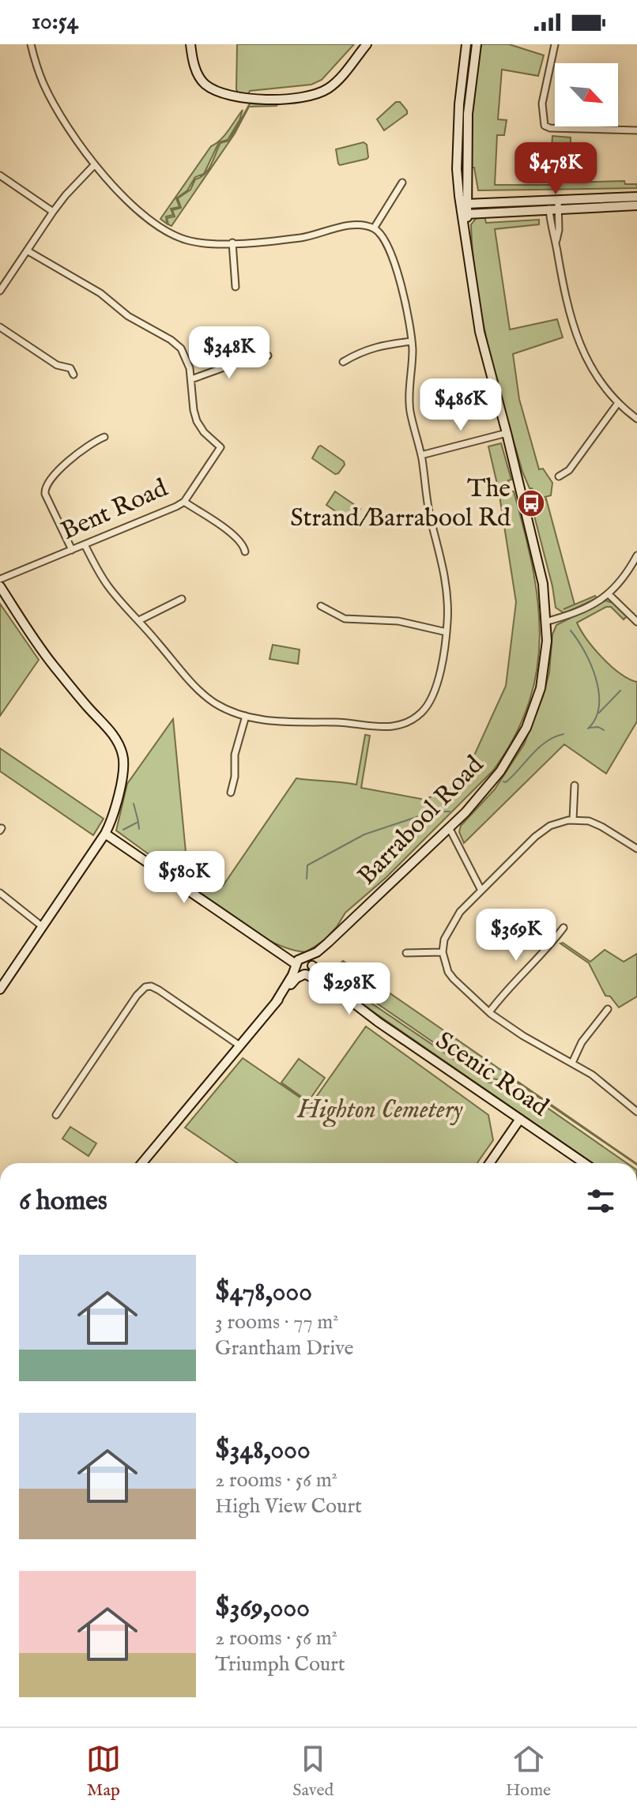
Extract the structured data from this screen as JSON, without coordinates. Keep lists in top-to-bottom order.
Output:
{
  "streets": {
    "main road": ["Barrabool Road", "Scenic Road"],
    "street": ["Bent Road"]
  },
  "crossings": [
    ["Barrabool Road", "Scenic Road"]
  ],
  "parks": ["Highton Cemetery"],
  "places": {
    "bus stop": ["The Strand/Barrabool Rd"]
  },
  "north": "bottom right",
  "page": {
    "status": "10:54",
    "price": [
      "$478K",
      "$348K",
      "$486K",
      "$580K",
      "$369K",
      "$298K"
    ],
    "heading": "6 homes",
    "list": [
      {
        "name": "$478,000",
        "note": "3 rooms · 77 m² · Grantham Drive"
      },
      {
        "name": "$348,000",
        "note": "2 rooms · 56 m² · High View Court"
      },
      {
        "name": "$369,000",
        "note": "2 rooms · 56 m² · Triumph Court"
      }
    ],
    "tabs": ["Map", "Saved", "Home"]
  }
}
